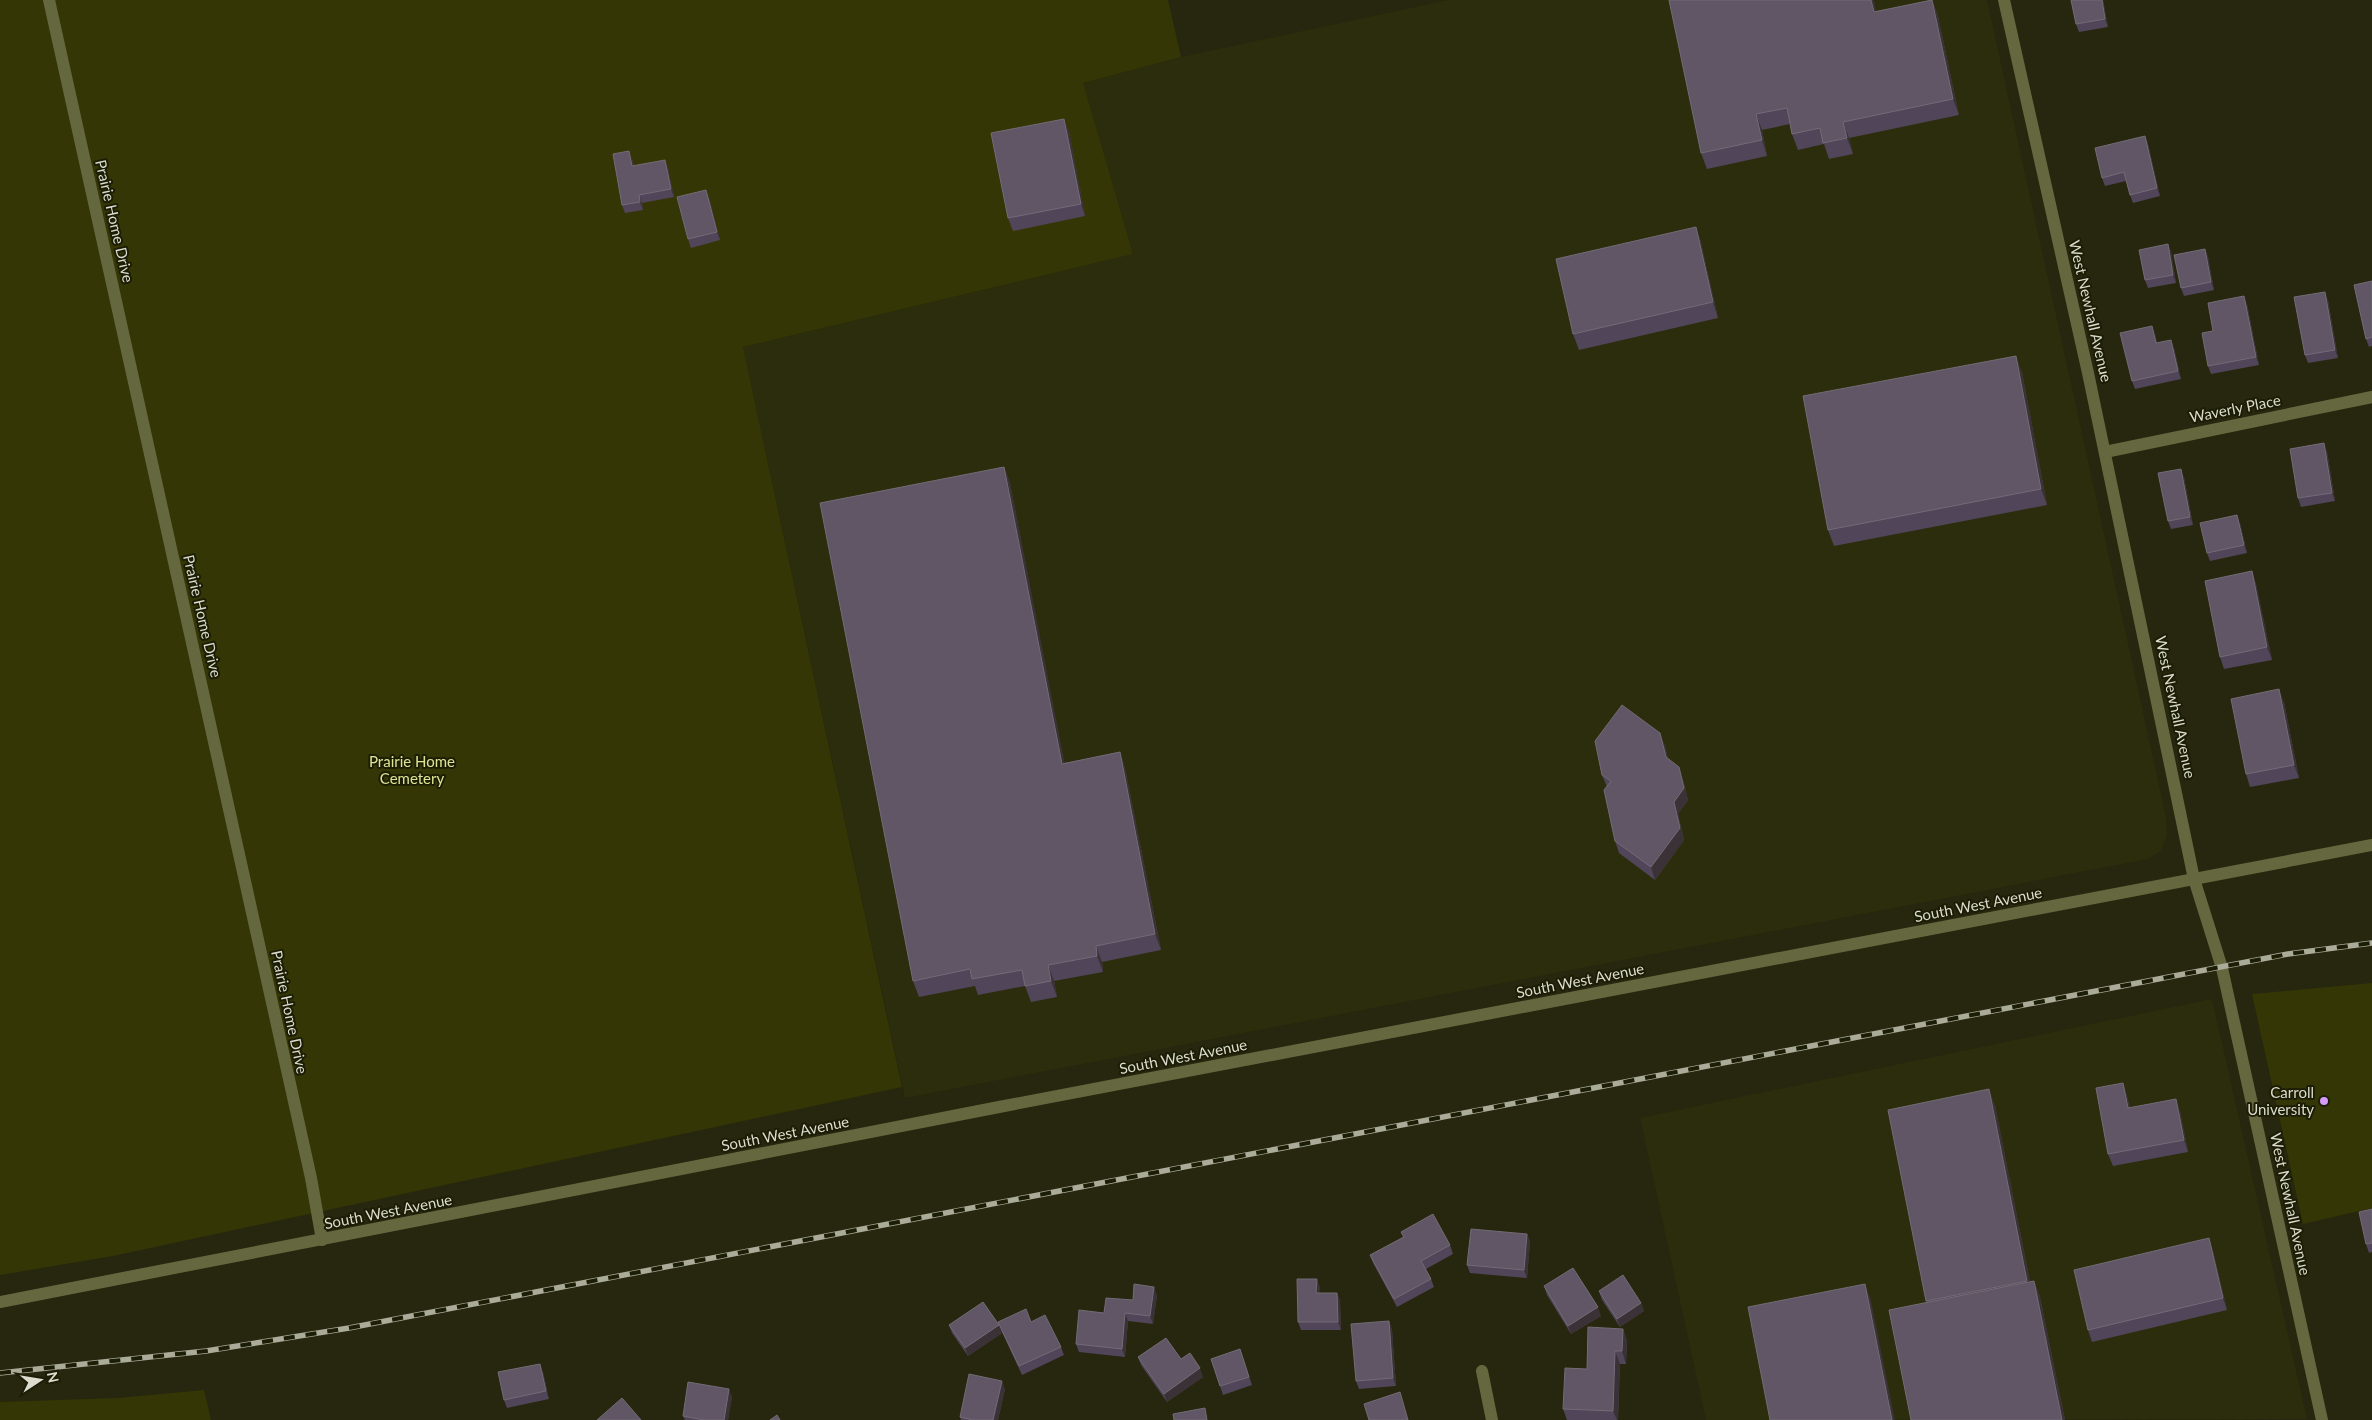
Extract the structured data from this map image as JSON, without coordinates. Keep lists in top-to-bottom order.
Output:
{
  "streets": {
    "street": [
      "Prairie Home Drive",
      "West Newhall Avenue",
      "Waverly Place",
      "South West Avenue"
    ]
  },
  "crossings": [
    ["Prairie Home Drive", "South West Avenue"],
    ["West Newhall Avenue", "Waverly Place"],
    ["West Newhall Avenue", "South West Avenue"]
  ],
  "parks": ["Prairie Home Cemetery"],
  "places": ["Carroll University"],
  "north": "right"
}
